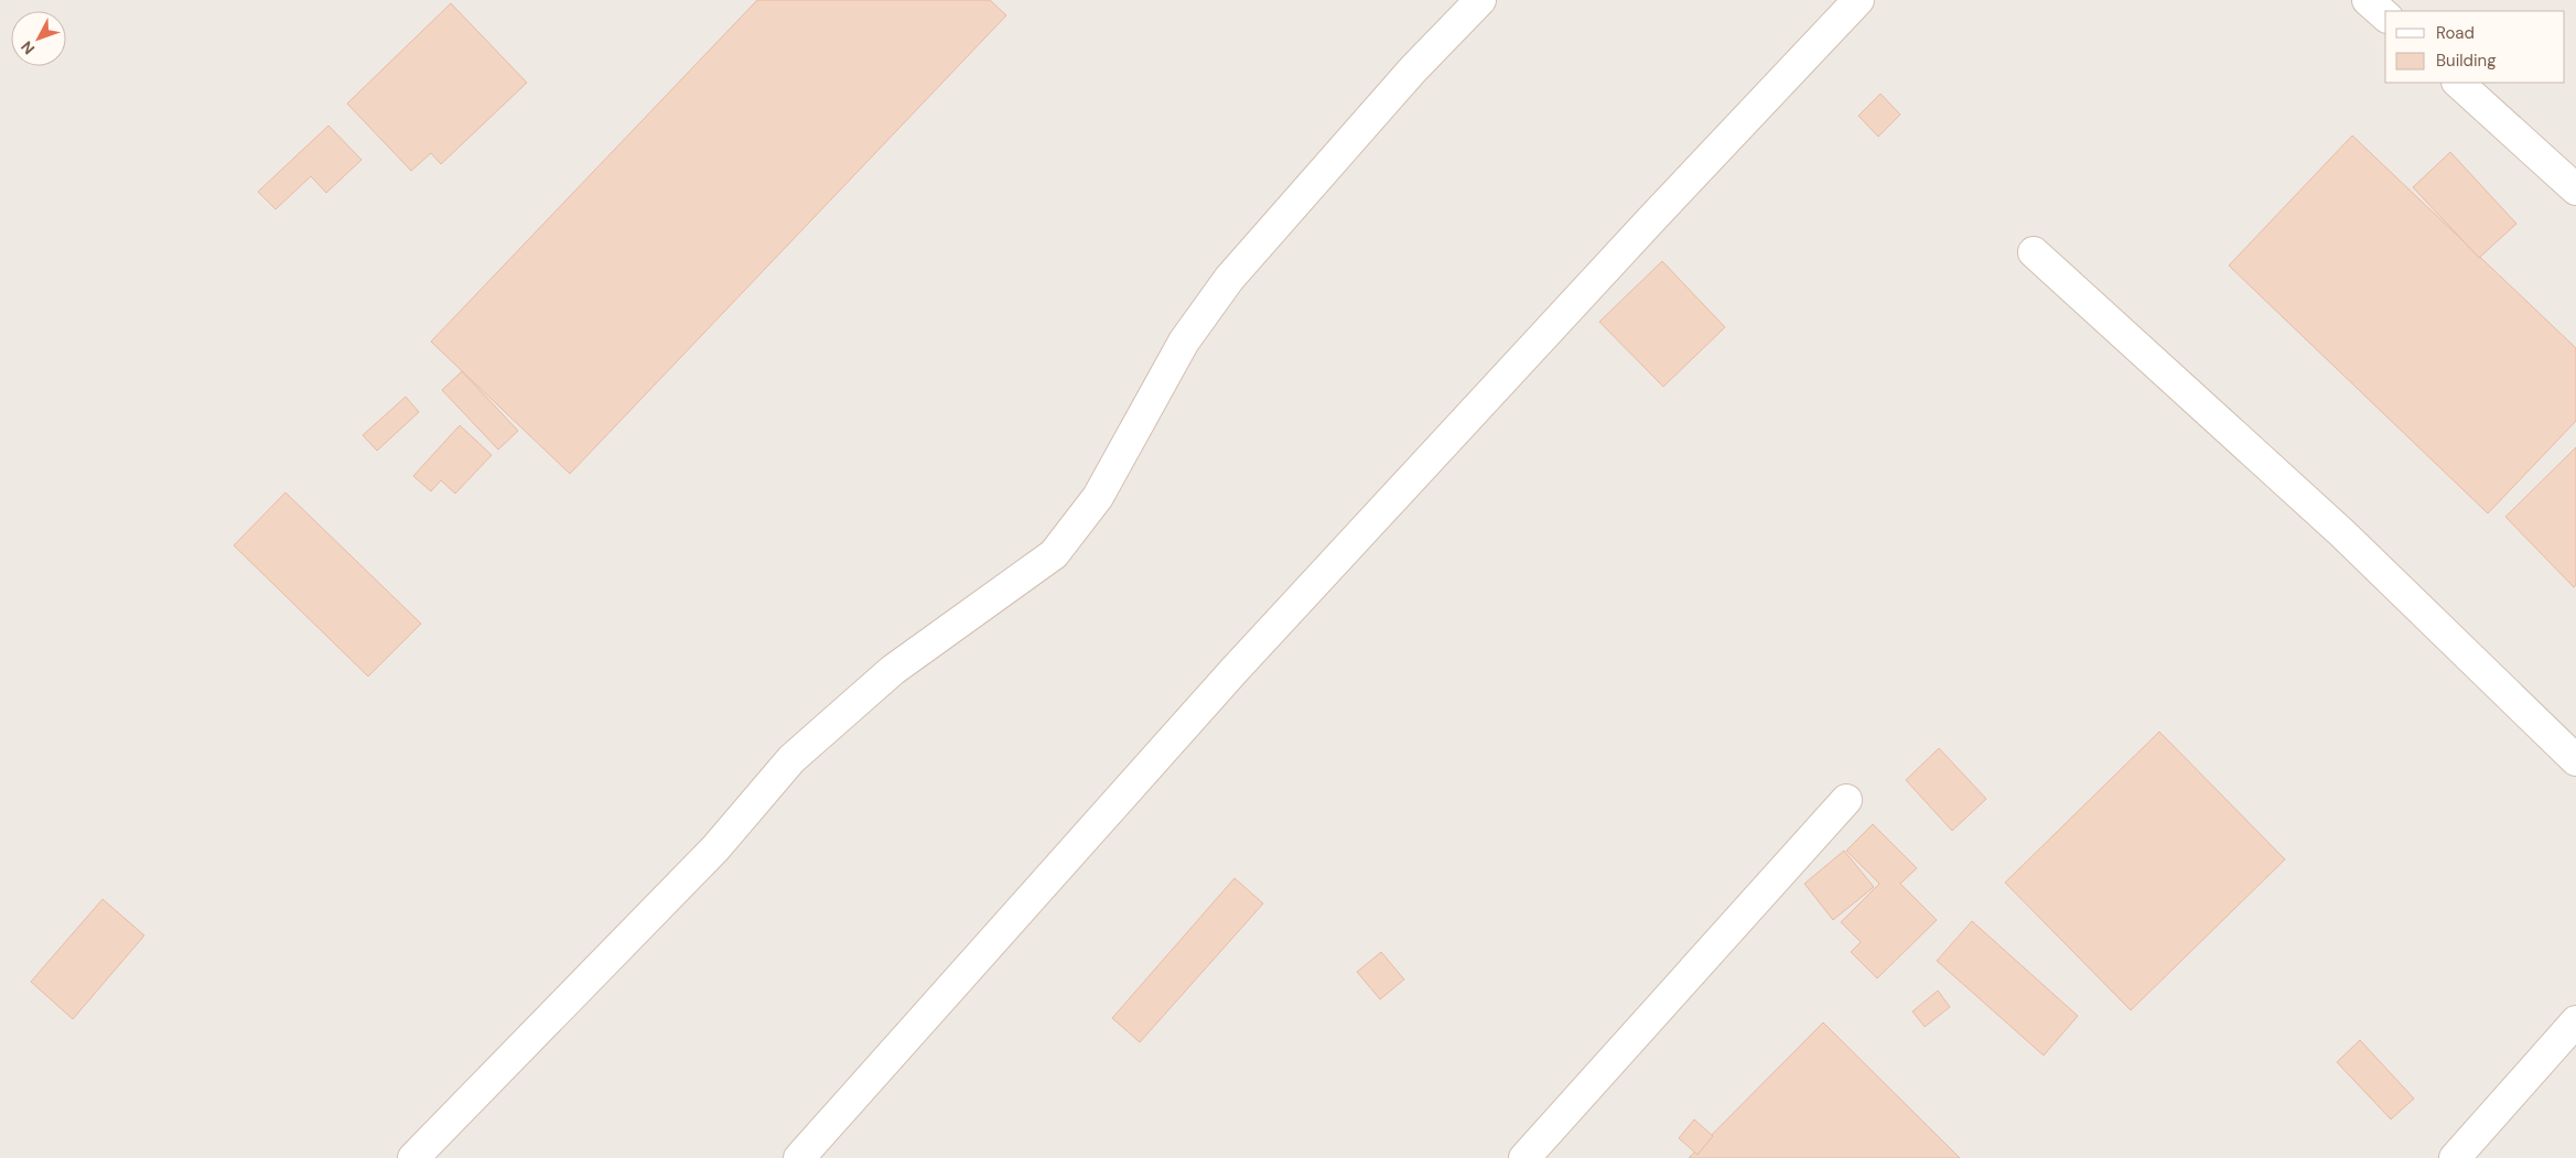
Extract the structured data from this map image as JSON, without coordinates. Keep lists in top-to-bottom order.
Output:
{
  "legend": ["Road", "Building"],
  "north": "bottom left"
}
